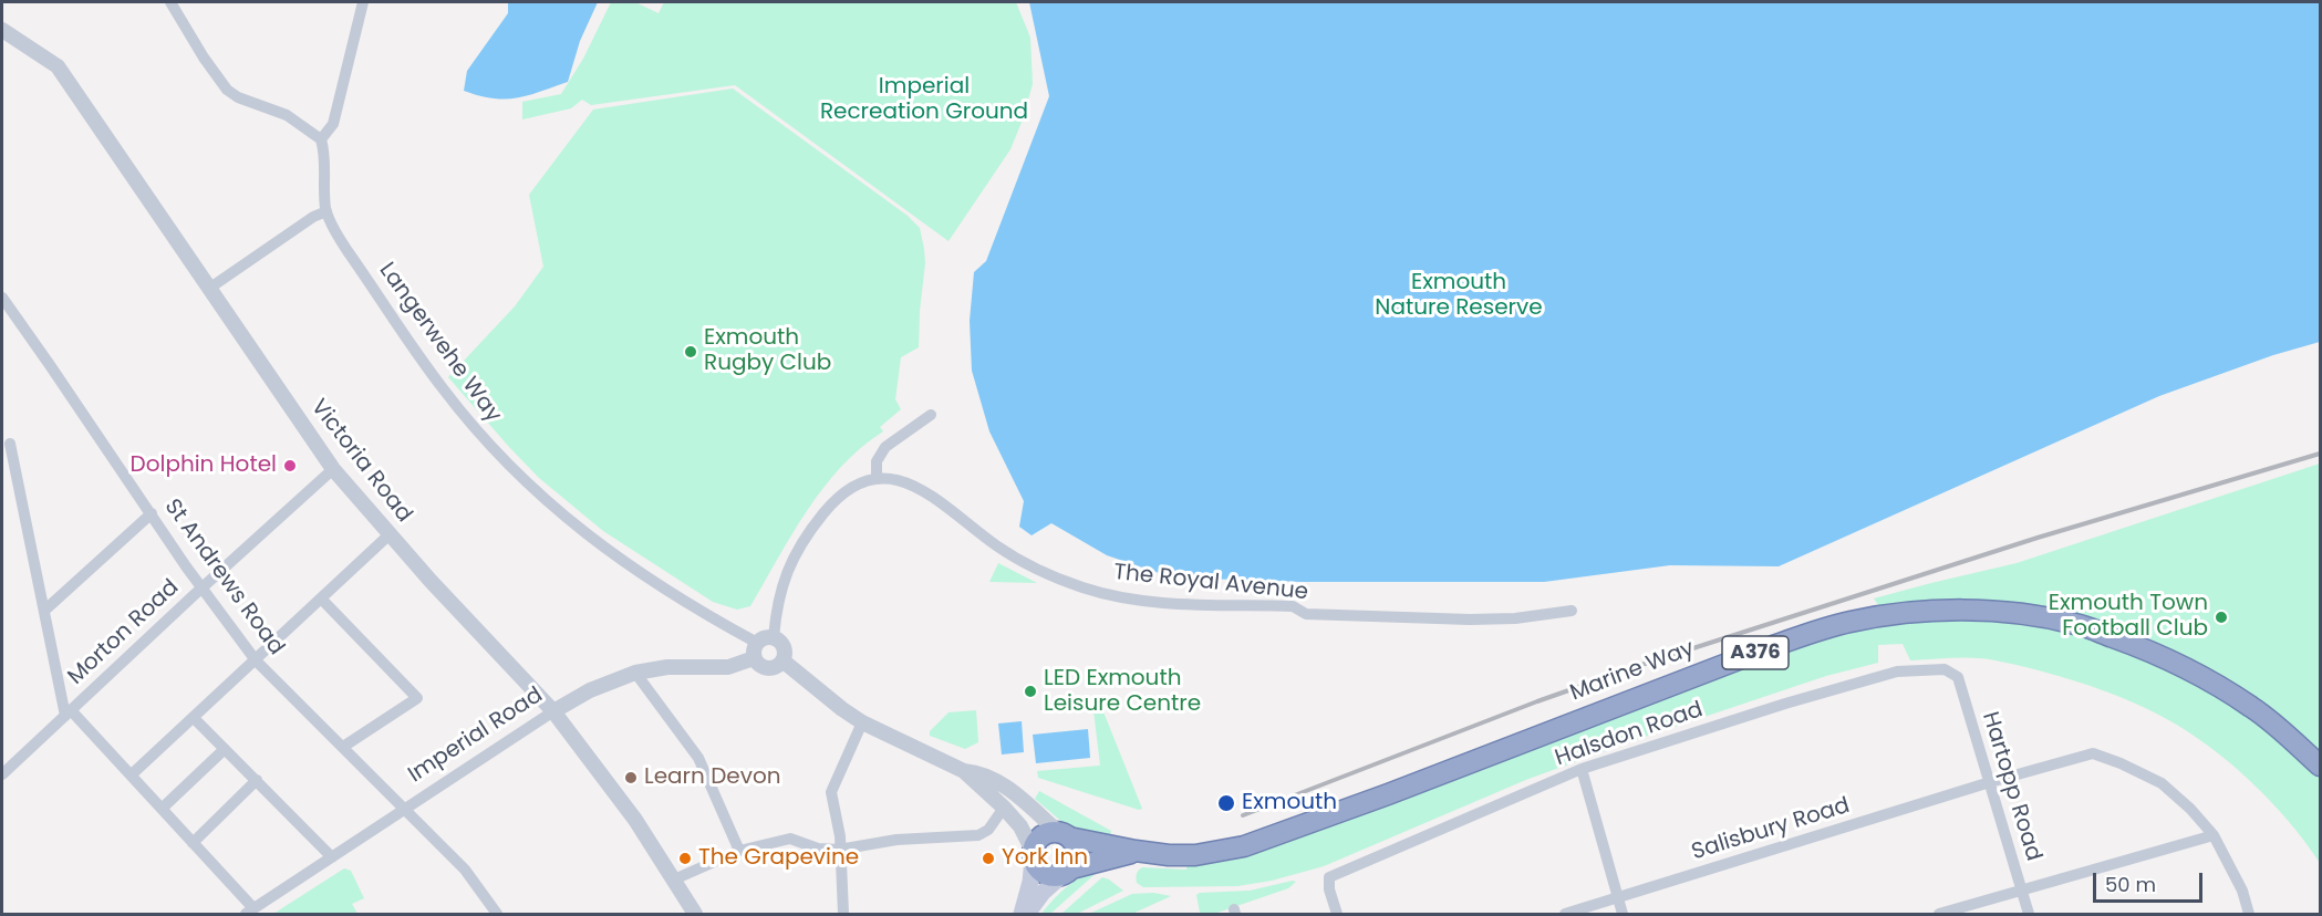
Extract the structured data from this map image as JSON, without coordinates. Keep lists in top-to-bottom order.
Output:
{
  "streets": {
    "highway": ["A376", "Marine Way"],
    "street": [
      "Langerwehe Way",
      "Victoria Road",
      "St Andrews Road",
      "The Royal Avenue",
      "Morton Road",
      "Halsdon Road",
      "Imperial Road",
      "Hartopp Road",
      "Salisbury Road"
    ]
  },
  "crossings": [
    ["Langerwehe Way", "Imperial Road"],
    ["Victoria Road", "Morton Road"],
    ["Victoria Road", "Imperial Road"],
    ["St Andrews Road", "Morton Road"],
    ["St Andrews Road", "Imperial Road"],
    ["Halsdon Road", "Hartopp Road"],
    ["Hartopp Road", "Salisbury Road"]
  ],
  "parks": ["Imperial Recreation Ground", "Exmouth Nature Reserve"],
  "places": [
    "Exmouth Rugby Club",
    "Dolphin Hotel",
    "Exmouth Town Football Club",
    "LED Exmouth Leisure Centre",
    "Learn Devon",
    "Exmouth",
    "The Grapevine",
    "York Inn"
  ],
  "scale_bar": "50 m"
}
